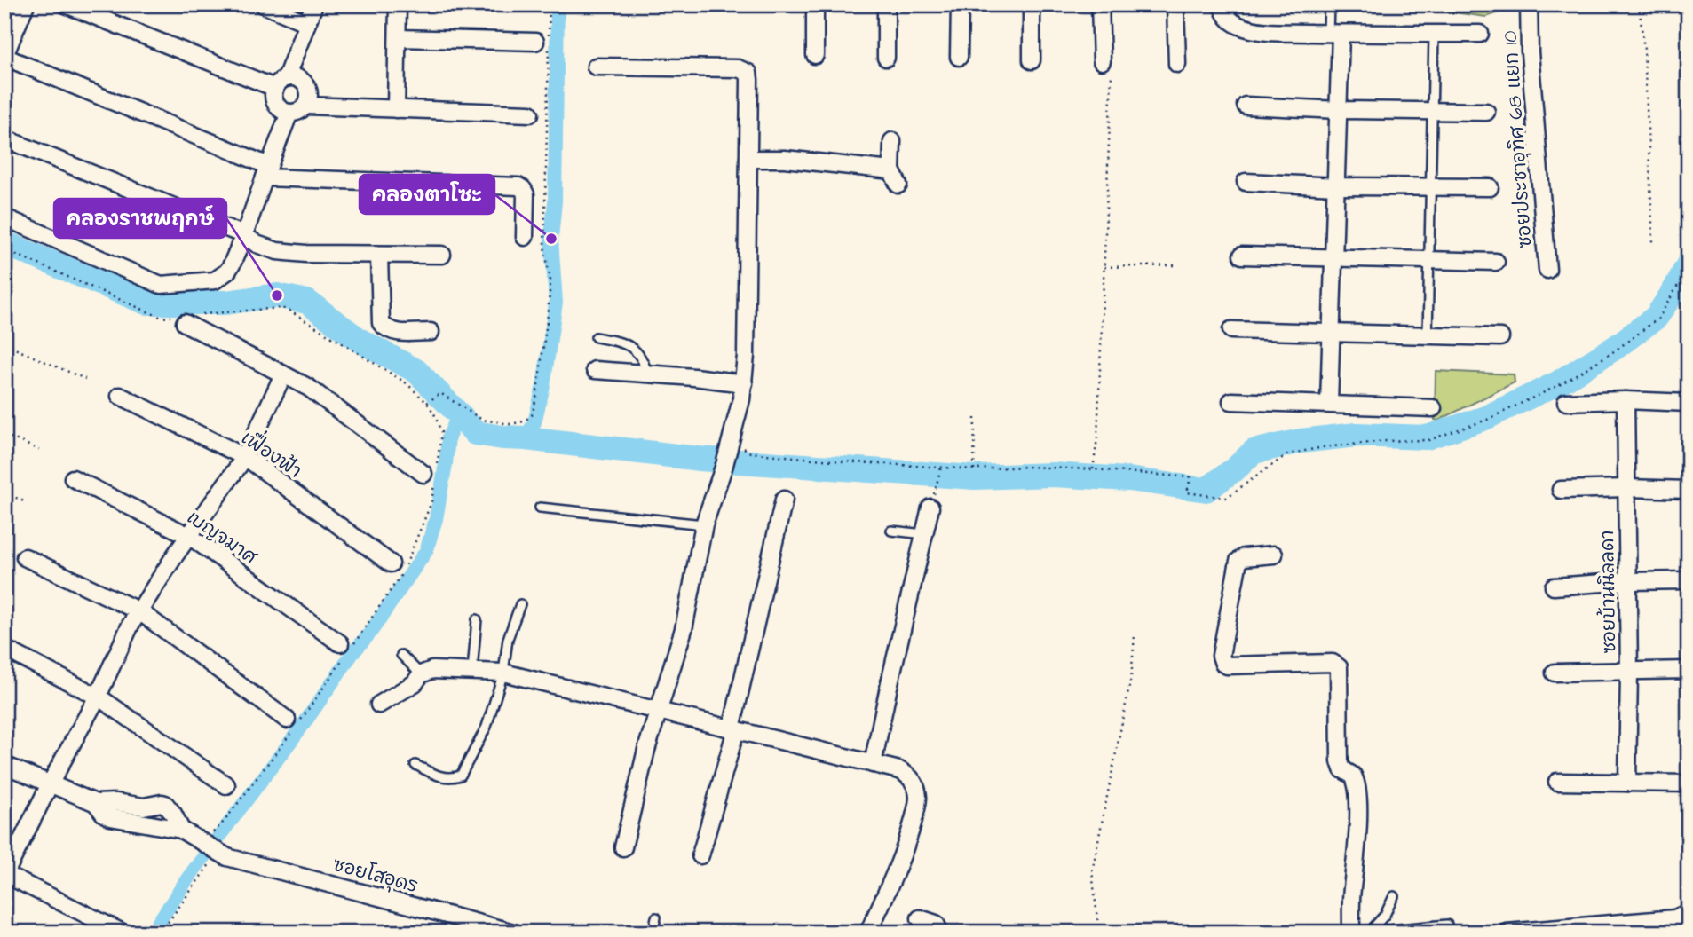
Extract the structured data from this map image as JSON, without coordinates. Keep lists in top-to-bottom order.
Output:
{
  "streets": {
    "street": [
      "ซอยประชาอุทิศ 68 แยก 10",
      "เฟื่องฟ้า",
      "เบญจมาศ",
      "ซอยบ้านนิลลดา",
      "ซอยโสอุดร"
    ]
  },
  "places": ["คลองตาโซะ", "คลองราชพฤกษ์"]
}
